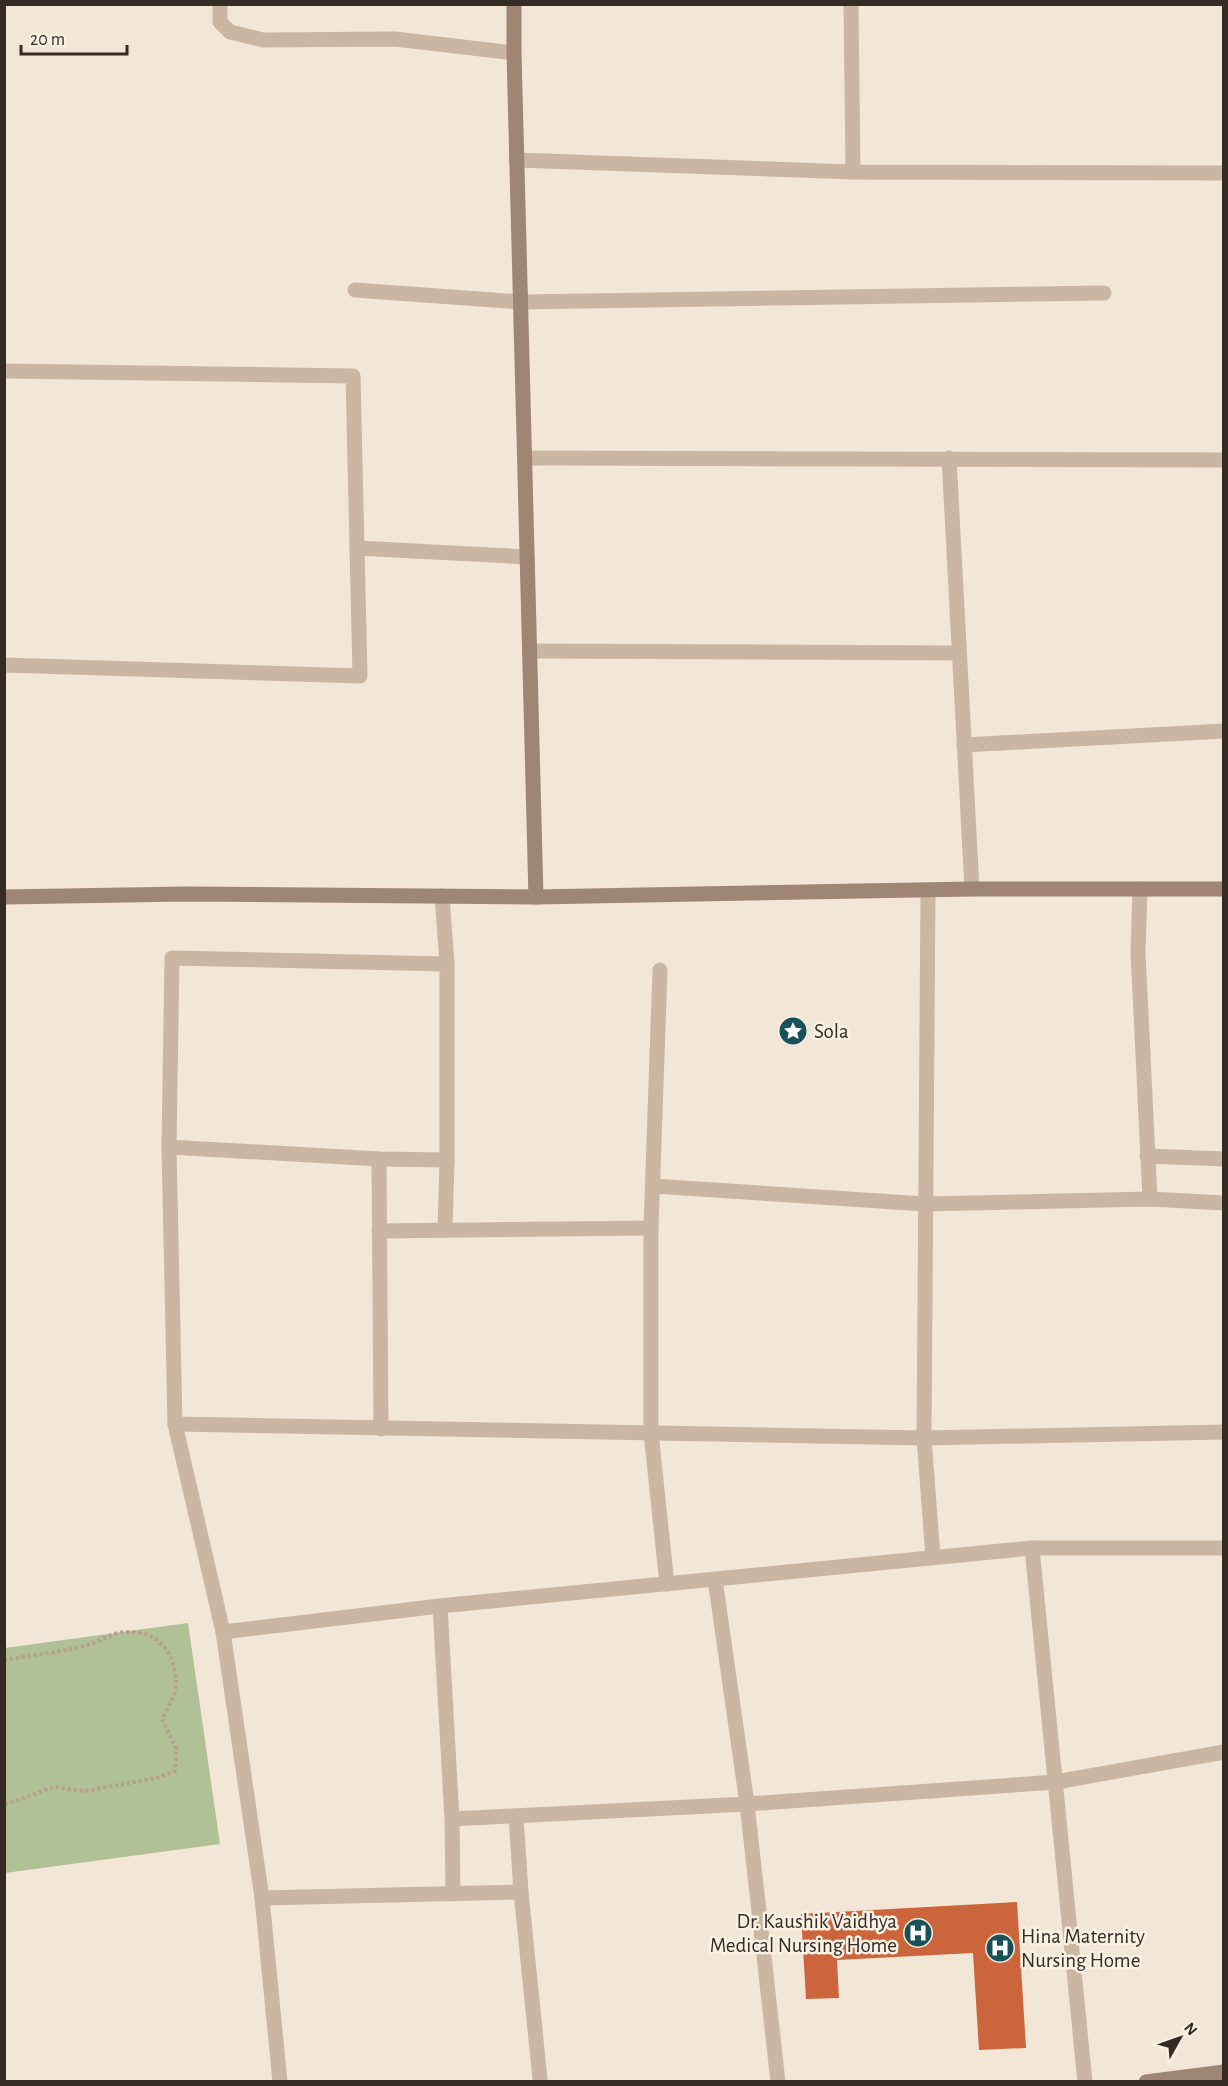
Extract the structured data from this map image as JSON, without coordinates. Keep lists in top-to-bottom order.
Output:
{
  "places": {
    "place": ["Sola"],
    "hospital": ["Dr. Kaushik Vaidhya Medical Nursing Home", "Hina Maternity Nursing Home"]
  },
  "scale_bar": "20 m",
  "north": "top right"
}
